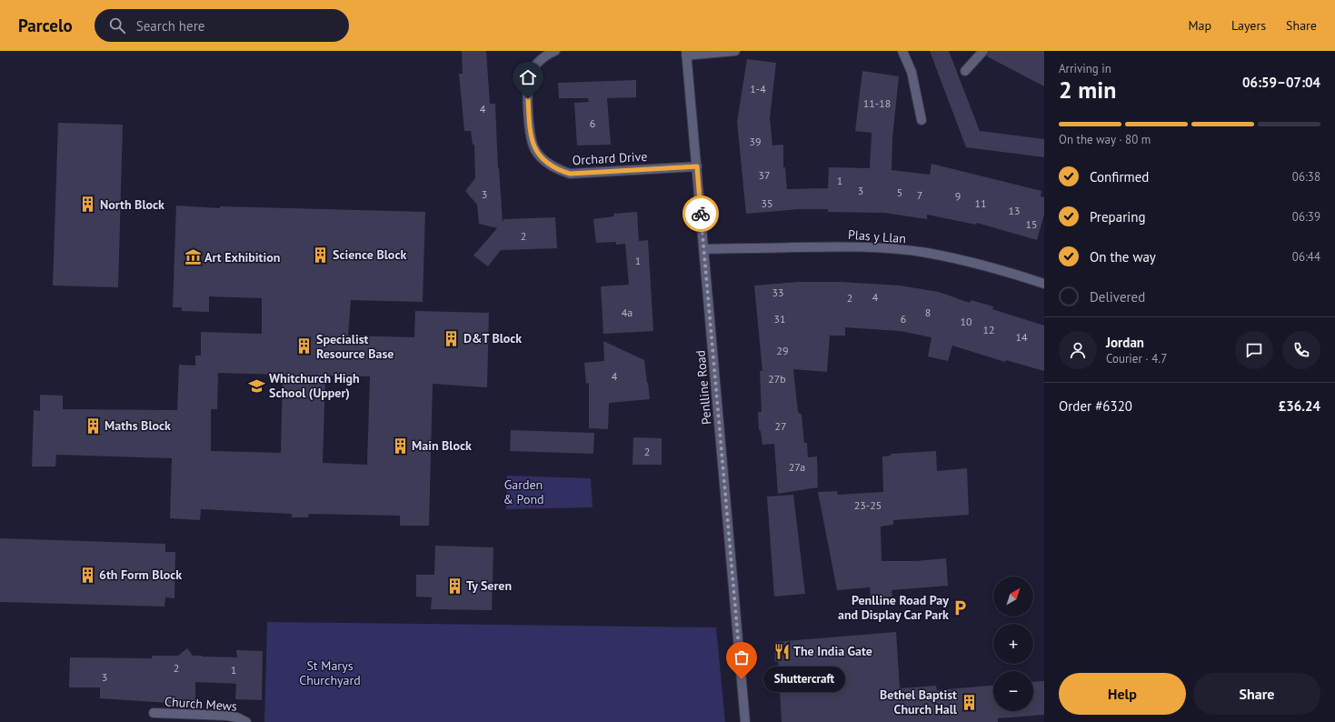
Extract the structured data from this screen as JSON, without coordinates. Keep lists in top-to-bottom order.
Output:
{
  "streets": {
    "street": [
      "Orchard Drive",
      "Plas y Llan",
      "Penlline Road",
      "Church Mews"
    ]
  },
  "crossings": [
    ["Orchard Drive", "Penlline Road"],
    ["Plas y Llan", "Penlline Road"]
  ],
  "parks": ["Garden & Pond", "St Marys Churchyard"],
  "places": {
    "building": [
      "North Block",
      "Science Block",
      "D&T Block",
      "Specialist Resource Base",
      "Maths Block",
      "Main Block",
      "6th Form Block",
      "Ty Seren",
      "Bethel Baptist Church Hall"
    ],
    "museum": ["Art Exhibition"],
    "school or university": ["Whitchurch High School (Upper)"],
    "parking": ["Penlline Road Pay and Display Car Park"],
    "restaurant": ["The India Gate"],
    "other": ["Shuttercraft"]
  },
  "house_numbers": [
    "1-4",
    "11-18",
    "4",
    "6",
    "39",
    "37",
    "1",
    "3",
    "5",
    "3",
    "7",
    "9",
    "35",
    "11",
    "13",
    "15",
    "2",
    "1",
    "33",
    "4",
    "2",
    "4a",
    "8",
    "31",
    "6",
    "10",
    "12",
    "14",
    "29",
    "4",
    "27b",
    "27",
    "2",
    "27a",
    "23-25",
    "2",
    "1",
    "3"
  ],
  "north": "top right",
  "page": {
    "header": "Parcelo",
    "search": "Search here",
    "nav": ["Map", "Layers", "Share"],
    "heading": ["2 min", "Arriving in", "06:59–07:04"],
    "panel": [
      "Jordan",
      "Courier · 4.7",
      "Order #6320",
      "£36.24"
    ],
    "bar": "On the way · 80 m",
    "list": [
      ["Confirmed", "06:38"],
      ["Preparing", "06:39"],
      ["On the way", "06:44"],
      "Delivered"
    ],
    "map_buttons": ["+", "−"],
    "buttons": ["Help", "Share"],
    "bubble": "Shuttercraft"
  }
}
